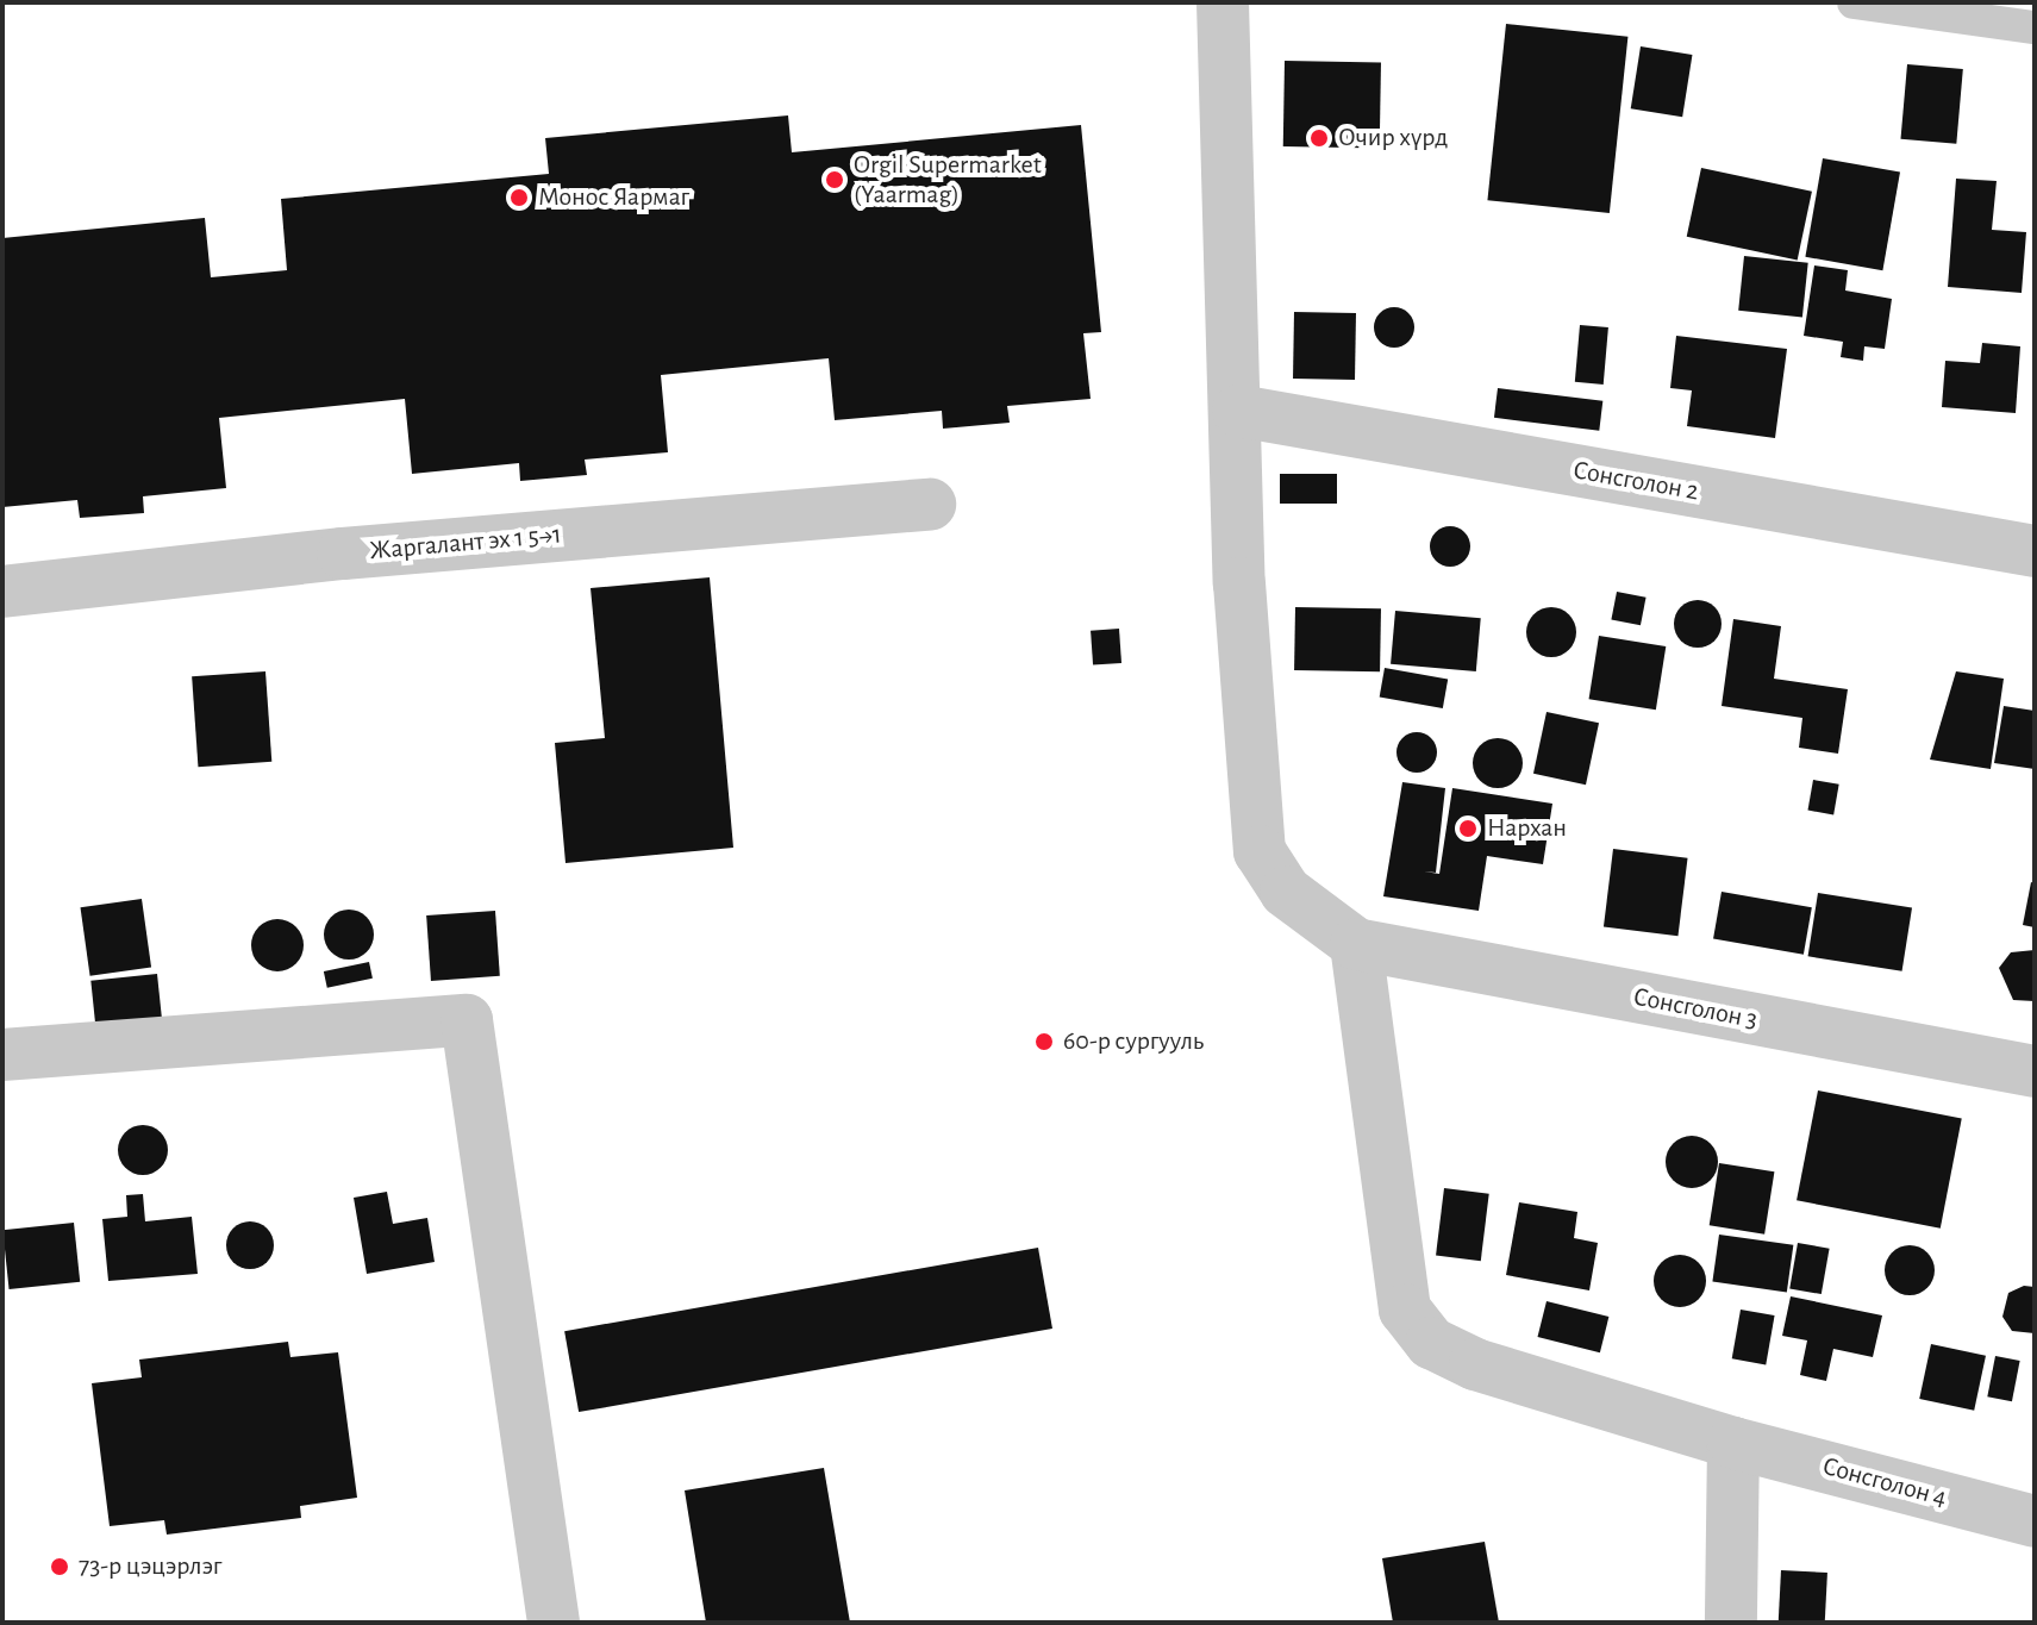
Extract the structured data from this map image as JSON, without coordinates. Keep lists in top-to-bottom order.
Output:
{
  "streets": {
    "street": [
      "Сонсголон 2",
      "Жаргалант эх 1 5→1",
      "Сонсголон 3",
      "Сонсголон 4"
    ]
  },
  "crossings": [
    ["Сонсголон 3", "Сонсголон 4"]
  ],
  "places": [
    "Очир хүрд",
    "Orgil Supermarket (Yaarmag)",
    "Монос Яармаг",
    "Нархан",
    "60-р сургууль",
    "73-р цэцэрлэг"
  ]
}
